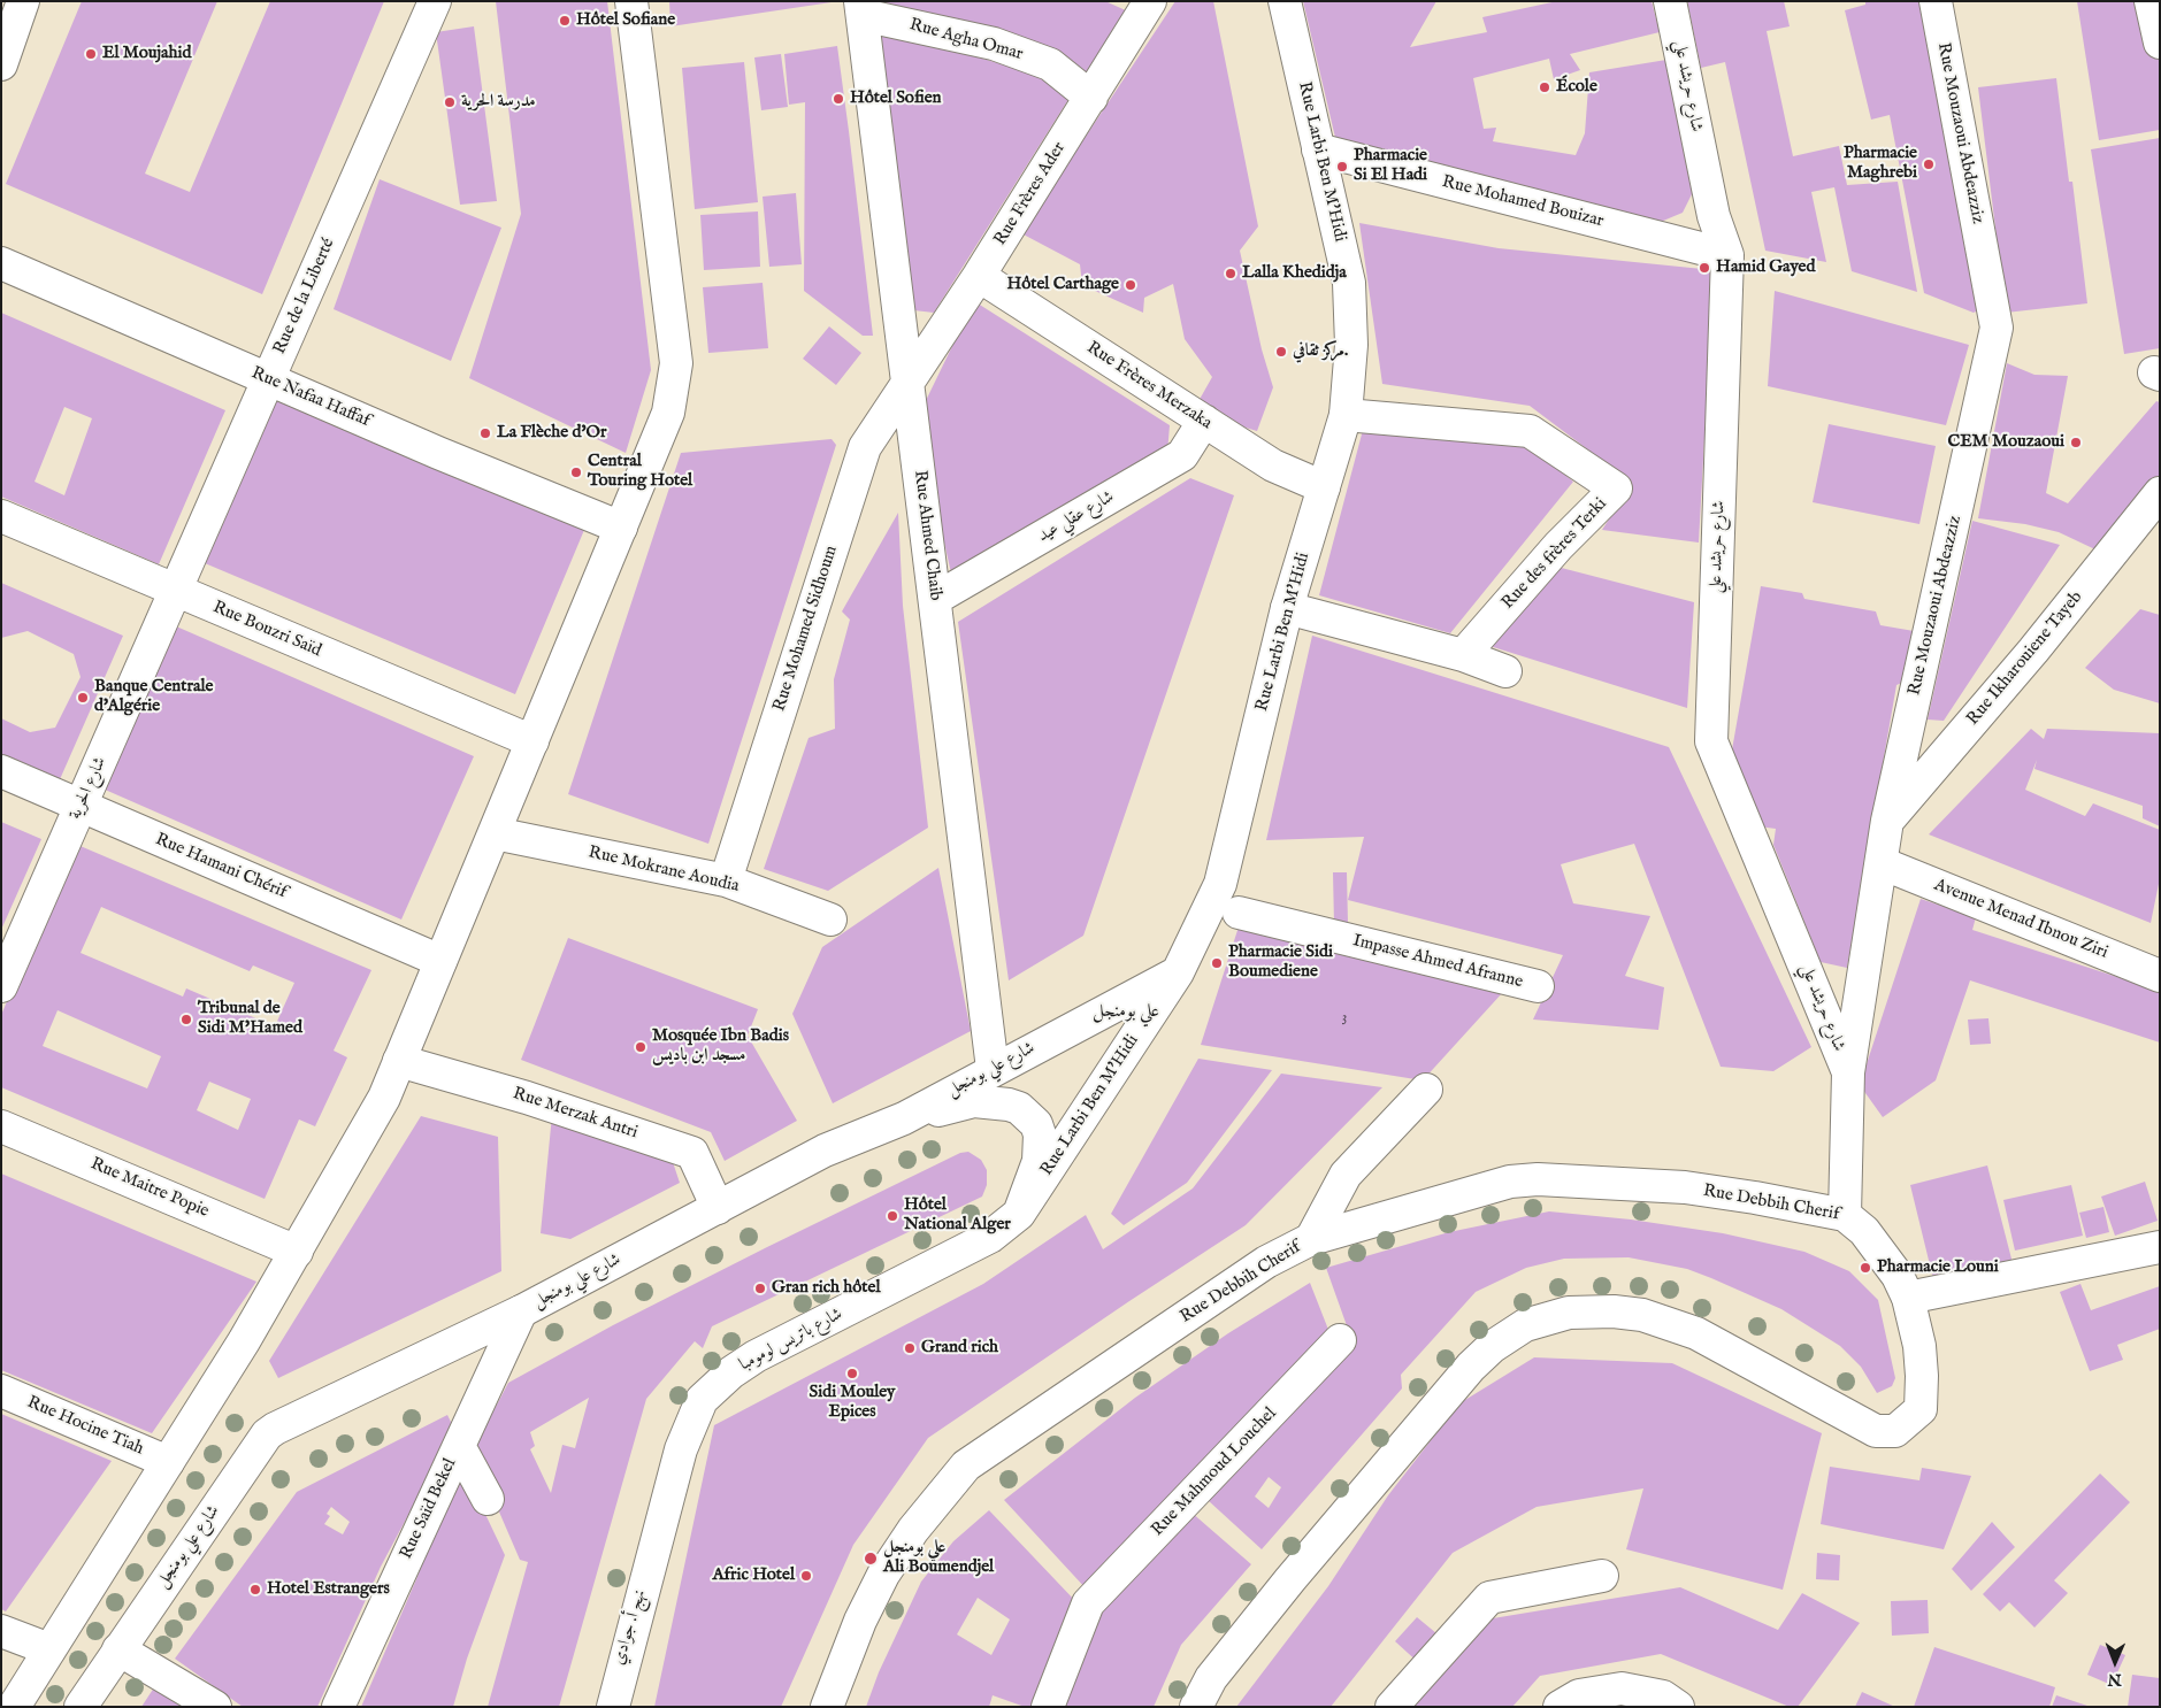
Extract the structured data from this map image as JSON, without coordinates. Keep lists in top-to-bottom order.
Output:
{
  "streets": {
    "street": [
      "Rue Agha Omar",
      "شارع حريشد علي",
      "Rue Mouzaoui Abdeazziz",
      "Rue Larbi Ben M'Hidi",
      "Rue Frères Ader",
      "Rue Mohamed Bouizar",
      "Rue de la Liberté",
      "Rue Frères Merzaka",
      "Rue Nafaa Haffaf",
      "شارع عقلي عيد",
      "Rue Ahmed Chaib",
      "Rue des frères Terki",
      "Rue Mohamed Sidhoum",
      "Rue Bouzri Saïd",
      "Rue Ikharouiene Tayeb",
      "شارع الحرية",
      "Rue Hamani Chérif",
      "Rue Mokrane Aoudia",
      "Avenue Menad Ibnou Ziri",
      "Impasse Ahmed Afranne",
      "شارع علي بومنجل",
      "Rue Merzak Antri",
      "Rue Maitre Popie",
      "Rue Debbih Cherif",
      "شارع باتريس لومومبا",
      "Rue Hocine Tiah",
      "Rue Mahmoud Louchel",
      "Rue Saïd Bekel",
      "نهج أ. جوادي"
    ]
  },
  "crossings": [
    ["Rue Agha Omar", "Rue Frères Ader"],
    ["Rue Agha Omar", "Rue Ahmed Chaib"],
    ["شارع حريشد علي", "Rue Mouzaoui Abdeazziz"],
    ["شارع حريشد علي", "Rue Mohamed Bouizar"],
    ["Rue Mouzaoui Abdeazziz", "Rue Ikharouiene Tayeb"],
    ["Rue Mouzaoui Abdeazziz", "Avenue Menad Ibnou Ziri"],
    ["Rue Mouzaoui Abdeazziz", "Rue Debbih Cherif"],
    ["Rue Larbi Ben M'Hidi", "Rue Mohamed Bouizar"],
    ["Rue Larbi Ben M'Hidi", "Rue Frères Merzaka"],
    ["Rue Larbi Ben M'Hidi", "Rue des frères Terki"],
    ["Rue Larbi Ben M'Hidi", "شارع علي بومنجل"],
    ["Rue Larbi Ben M'Hidi", "شارع باتريس لومومبا"],
    ["Rue Frères Ader", "Rue Frères Merzaka"],
    ["Rue Frères Ader", "Rue Ahmed Chaib"],
    ["Rue Frères Ader", "Rue Mohamed Sidhoum"],
    ["Rue de la Liberté", "Rue Nafaa Haffaf"],
    ["Rue de la Liberté", "Rue Bouzri Saïd"],
    ["Rue de la Liberté", "شارع الحرية"],
    ["Rue Frères Merzaka", "شارع عقلي عيد"],
    ["شارع عقلي عيد", "Rue Ahmed Chaib"],
    ["Rue Ahmed Chaib", "Rue Mohamed Sidhoum"],
    ["Rue Ahmed Chaib", "شارع علي بومنجل"],
    ["Rue Mohamed Sidhoum", "Rue Mokrane Aoudia"],
    ["Rue Bouzri Saïd", "شارع الحرية"],
    ["شارع الحرية", "Rue Hamani Chérif"],
    ["شارع علي بومنجل", "Rue Merzak Antri"],
    ["شارع علي بومنجل", "Rue Saïd Bekel"],
    ["شارع باتريس لومومبا", "نهج أ. جوادي"]
  ],
  "districts": ["علي بومنجل"],
  "places": [
    "Hôtel Sofiane",
    "El Moujahid",
    "École",
    "Hôtel Sofien",
    "مدرسة الحرية",
    "Pharmacie Maghrebi",
    "Pharmacie Si El Hadi",
    "Hamid Gayed",
    "Lalla Khedidja",
    "Hôtel Carthage",
    "مركز ثقافي.",
    "La Flèche d'Or",
    "CEM Mouzaoui",
    "Central Touring Hotel",
    "Banque Centrale d'Algérie",
    "Pharmacie Sidi Boumediene",
    "Tribunal de Sidi M'Hamed",
    "Mosquée Ibn Badis مسجد ابن باديس",
    "Hôtel National Alger",
    "Pharmacie Louni",
    "Gran rich hôtel",
    "Grand rich",
    "Sidi Mouley Epices",
    "علي بومنجل Ali Boumendjel",
    "Afric Hotel",
    "Hotel Estrangers"
  ],
  "house_numbers": ["3"],
  "north": "bottom"
}
